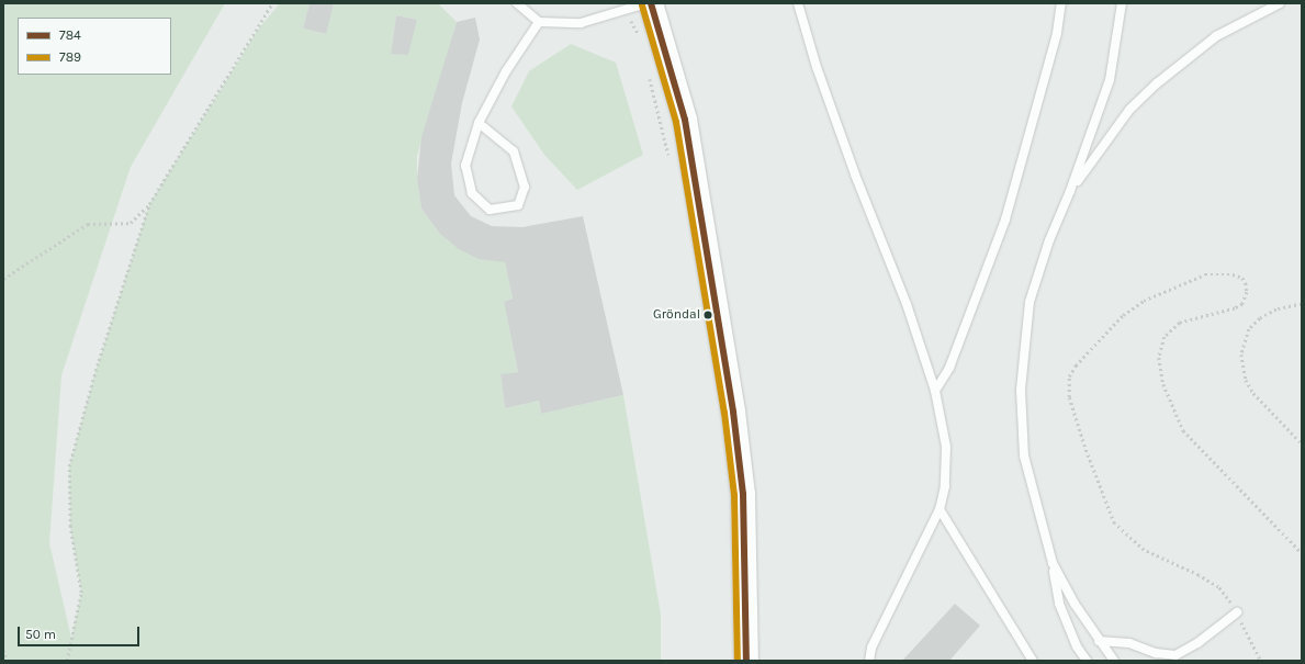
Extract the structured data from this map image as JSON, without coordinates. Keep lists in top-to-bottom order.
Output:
{
  "places": ["Gröndal"],
  "lines": ["transit line 784", "transit line 789"],
  "legend": ["784", "789"],
  "scale_bar": "50 m"
}
